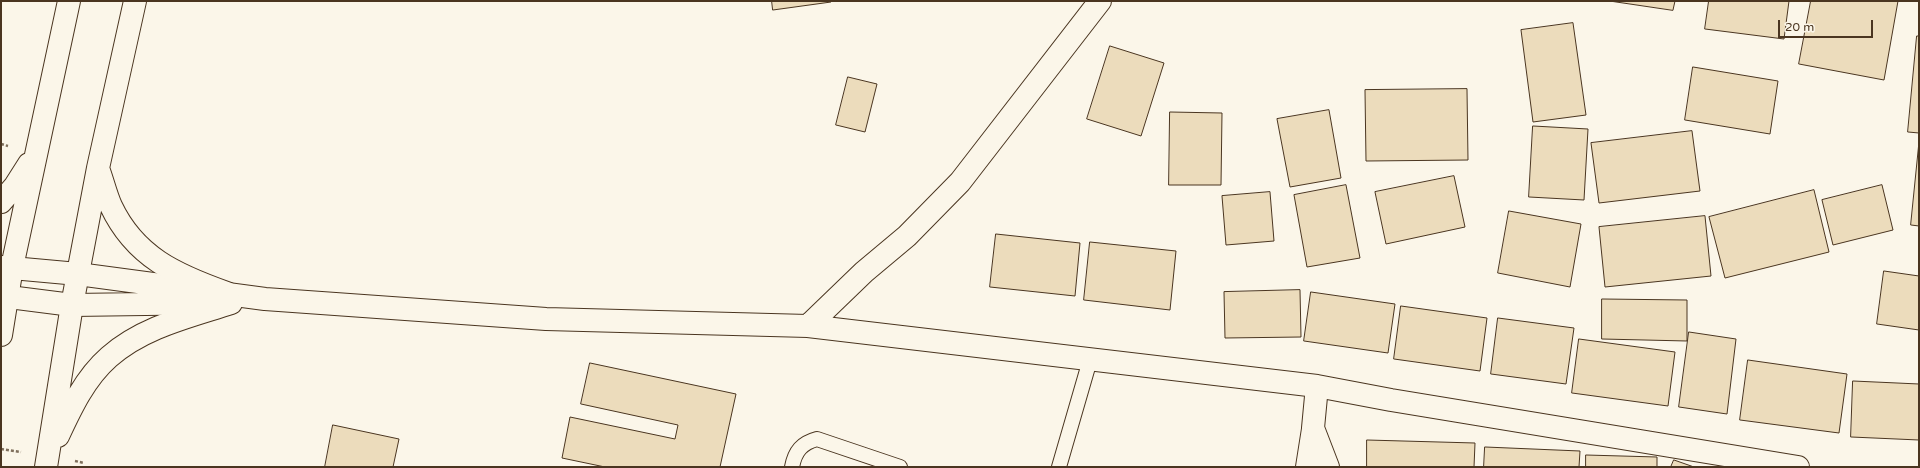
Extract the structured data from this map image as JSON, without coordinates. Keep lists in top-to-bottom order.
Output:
{
  "scale_bar": "20 m"
}
